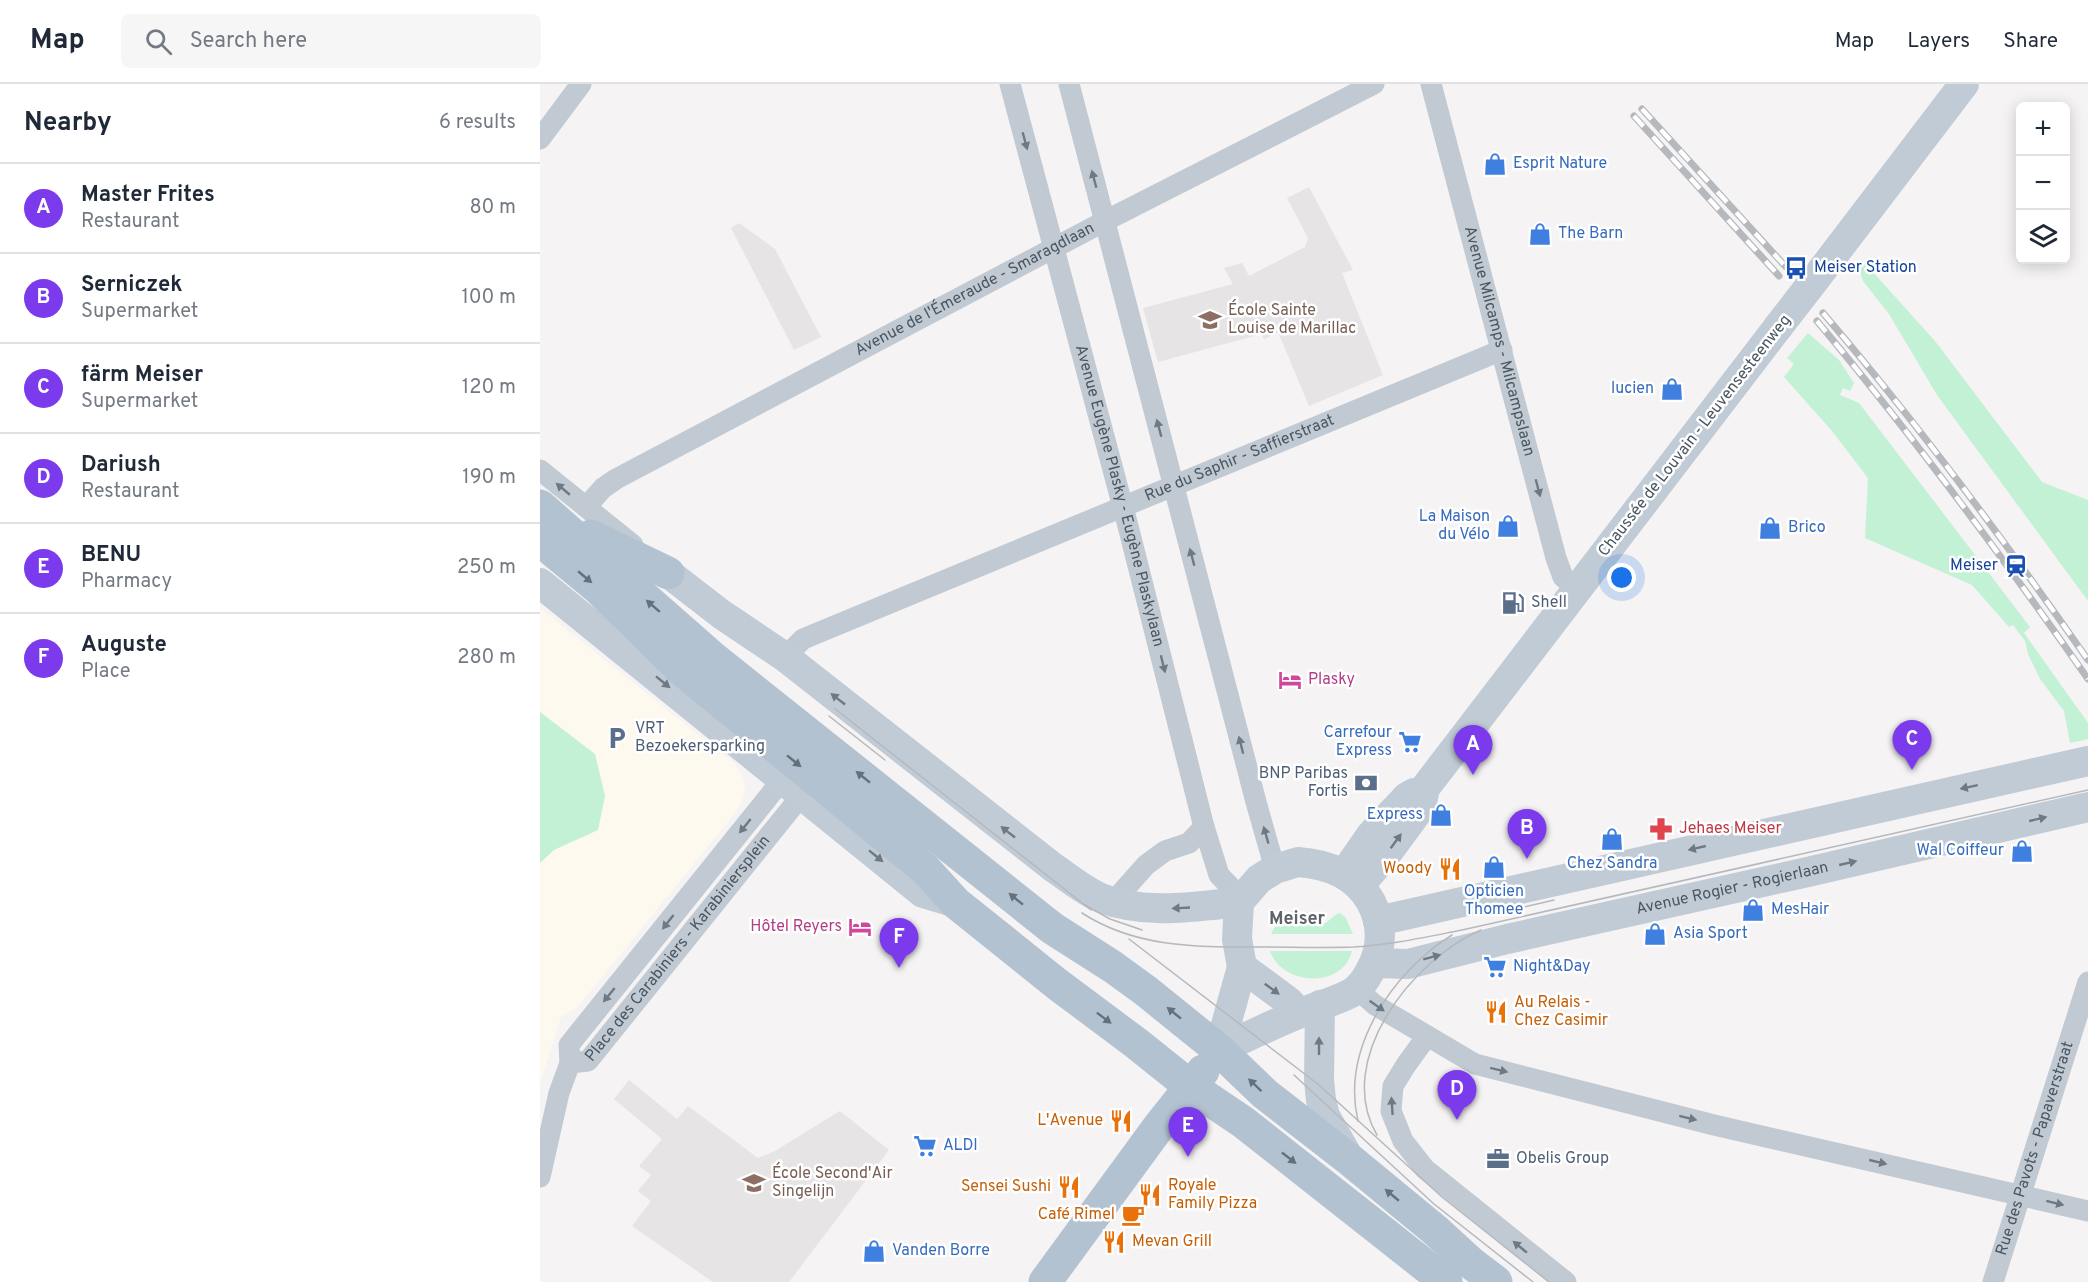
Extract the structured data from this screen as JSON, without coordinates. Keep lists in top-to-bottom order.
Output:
{
  "streets": {
    "main road": ["Chaussée de Louvain - Leuvensesteenweg", "Avenue Rogier - Rogierlaan"],
    "street": [
      "Avenue de l'Émeraude - Smaragdlaan",
      "Avenue Milcamps - Milcampslaan",
      "Rue du Saphir - Saffierstraat",
      "Avenue Eugène Plasky - Eugène Plaskylaan",
      "Place des Carabiniers - Karabiniersplein",
      "Rue des Pavots - Papaverstraat"
    ]
  },
  "crossings": [
    ["Avenue de l'Émeraude - Smaragdlaan", "Avenue Eugène Plasky - Eugène Plaskylaan"],
    ["Avenue Milcamps - Milcampslaan", "Chaussée de Louvain - Leuvensesteenweg"],
    ["Avenue Milcamps - Milcampslaan", "Rue du Saphir - Saffierstraat"],
    ["Chaussée de Louvain - Leuvensesteenweg", "Avenue Eugène Plasky - Eugène Plaskylaan"],
    ["Chaussée de Louvain - Leuvensesteenweg", "Avenue Rogier - Rogierlaan"],
    ["Rue du Saphir - Saffierstraat", "Avenue Eugène Plasky - Eugène Plaskylaan"],
    ["Avenue Eugène Plasky - Eugène Plaskylaan", "Avenue Rogier - Rogierlaan"]
  ],
  "one_way": ["Avenue Milcamps - Milcampslaan"],
  "districts": ["Meiser"],
  "places": {
    "shop": [
      "Esprit Nature",
      "The Barn",
      "lucien",
      "La Maison du Vélo",
      "Brico",
      "Express",
      "Chez Sandra",
      "Wal Coiffeur",
      "Opticien Thomee",
      "MesHair",
      "Asia Sport",
      "Vanden Borre"
    ],
    "bus stop": ["Meiser Station"],
    "school or university": ["École Sainte Louise de Marillac", "École Second'Air Singelijn"],
    "station": ["Meiser"],
    "fuel station": ["Shell"],
    "hotel": ["Plasky", "Hôtel Reyers"],
    "parking": ["VRT Bezoekersparking"],
    "supermarket": ["Carrefour Express", "Night&Day", "ALDI"],
    "bank": ["BNP Paribas Fortis"],
    "pharmacy": ["Jehaes Meiser"],
    "restaurant": [
      "Woody",
      "Au Relais - Chez Casimir",
      "L'Avenue",
      "Sensei Sushi",
      "Royale Family Pizza",
      "Mevan Grill"
    ],
    "office": ["Obelis Group"],
    "cafe": ["Café Rimel"]
  },
  "page": {
    "header": "Map",
    "search": "Search here",
    "nav": ["Map", "Layers", "Share"],
    "heading": ["Nearby", "6 results"],
    "map_buttons": ["+", "−"],
    "list": [
      {
        "mark": "A",
        "name": "Master Frites",
        "note": "Restaurant",
        "value": "80 m"
      },
      {
        "mark": "B",
        "name": "Serniczek",
        "note": "Supermarket",
        "value": "100 m"
      },
      {
        "mark": "C",
        "name": "färm Meiser",
        "note": "Supermarket",
        "value": "120 m"
      },
      {
        "mark": "D",
        "name": "Dariush",
        "note": "Restaurant",
        "value": "190 m"
      },
      {
        "mark": "E",
        "name": "BENU",
        "note": "Pharmacy",
        "value": "250 m"
      },
      {
        "mark": "F",
        "name": "Auguste",
        "note": "Place",
        "value": "280 m"
      }
    ],
    "pins": [
      "C",
      "A",
      "B",
      "F",
      "D",
      "E"
    ]
  }
}
